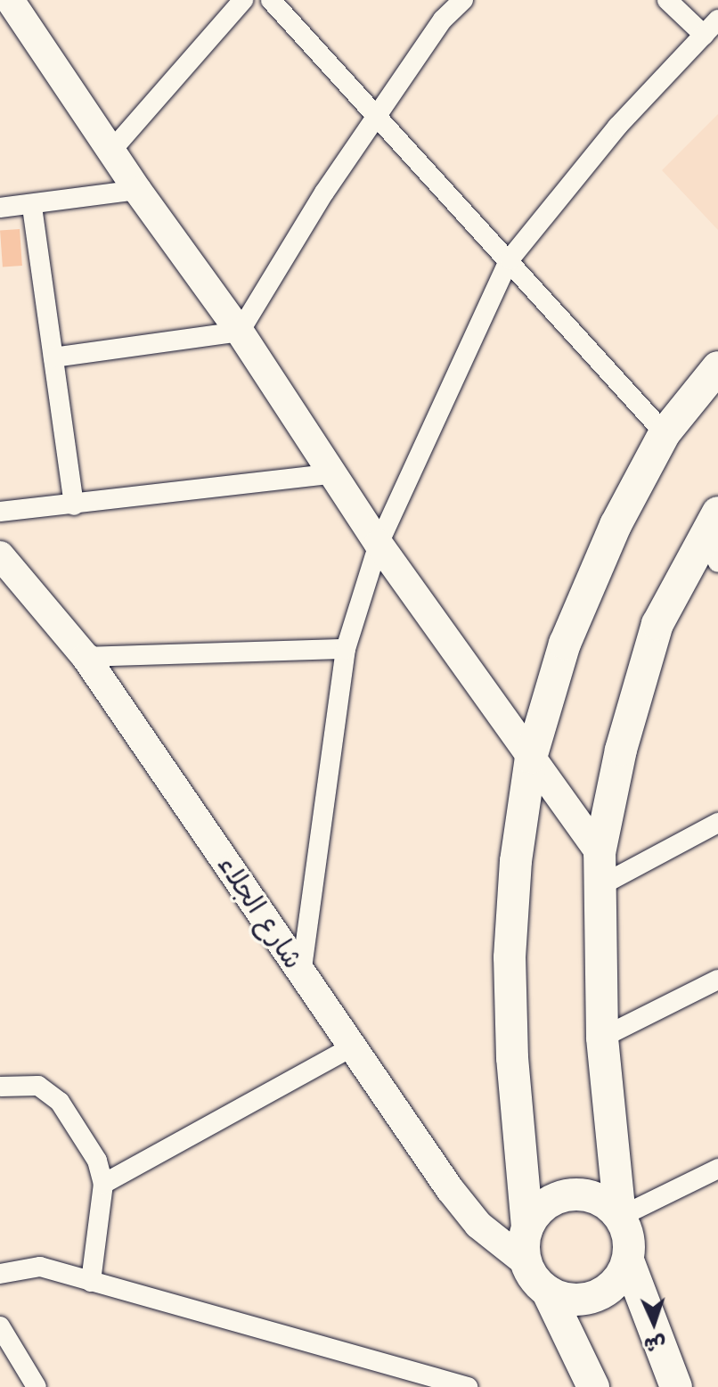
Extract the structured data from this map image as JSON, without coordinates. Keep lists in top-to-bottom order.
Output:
{
  "streets": {
    "main road": ["شارع الجلاء"]
  },
  "north": "bottom"
}
